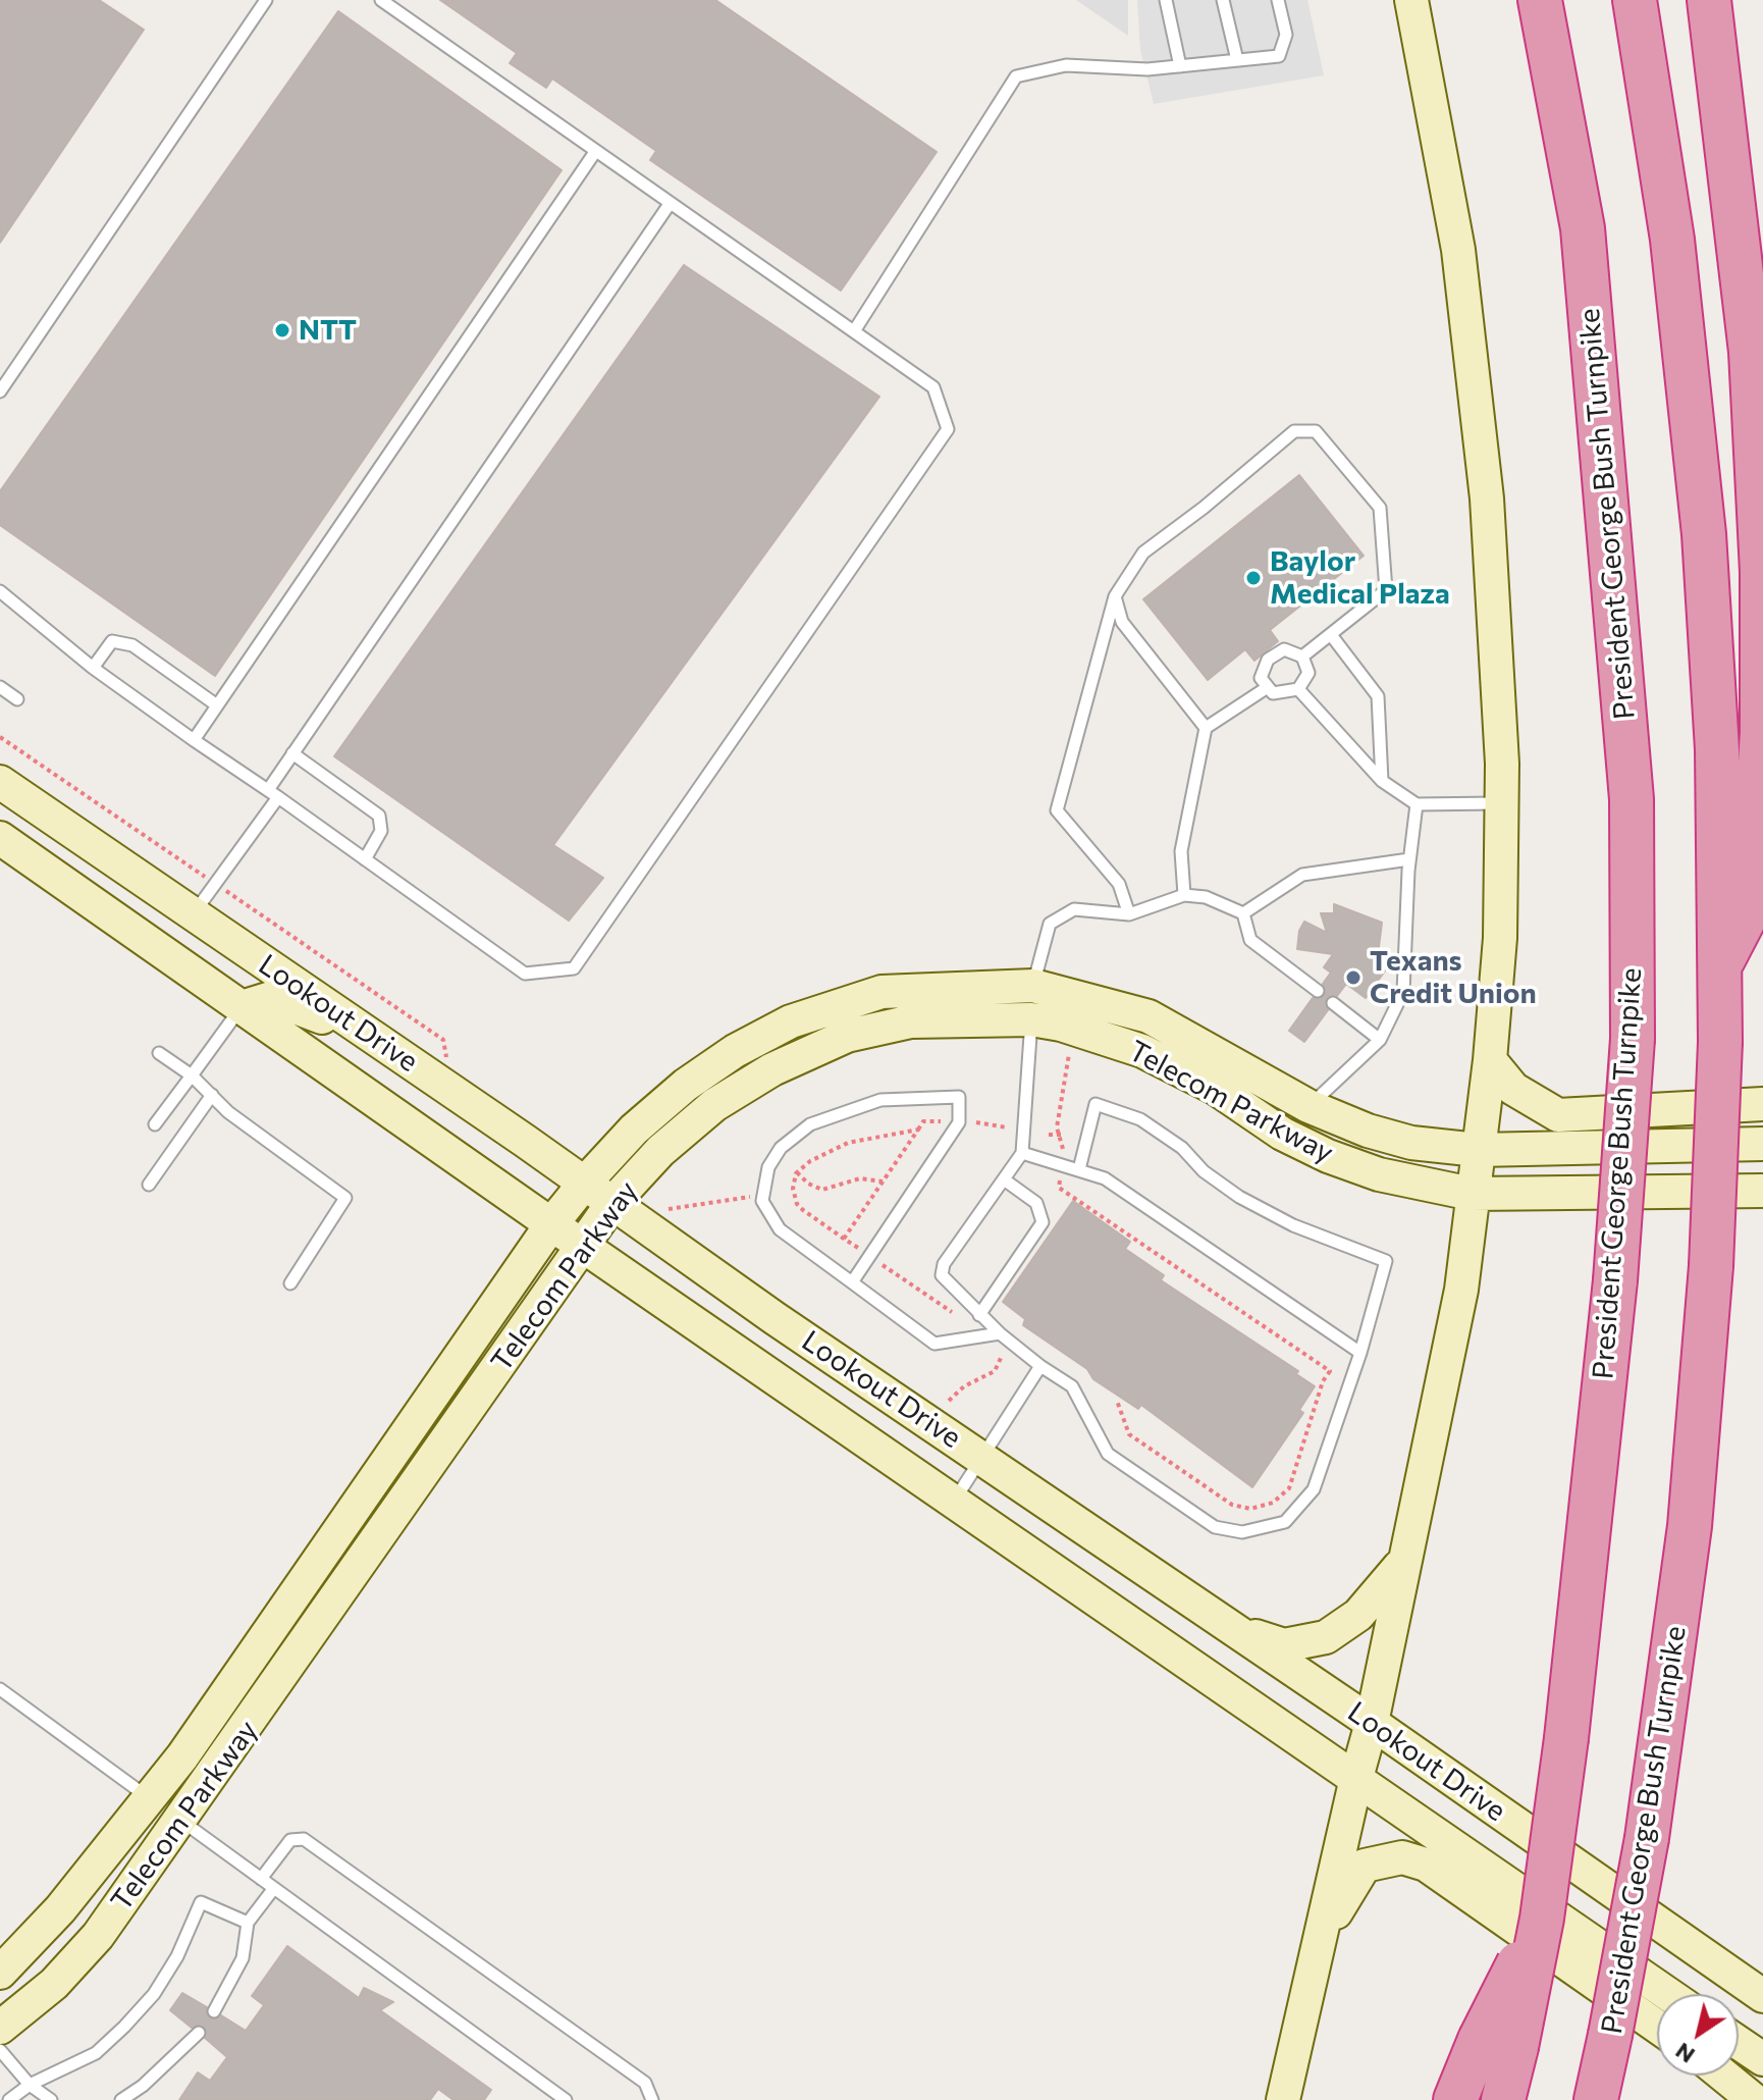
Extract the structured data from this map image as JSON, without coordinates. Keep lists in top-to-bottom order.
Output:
{
  "streets": {
    "highway": ["President George Bush Turnpike"],
    "main road": ["Lookout Drive", "Telecom Parkway"]
  },
  "crossings": [
    ["Lookout Drive", "Telecom Parkway"]
  ],
  "places": ["NTT", "Baylor Medical Plaza", "Texans Credit Union"],
  "north": "bottom left"
}
